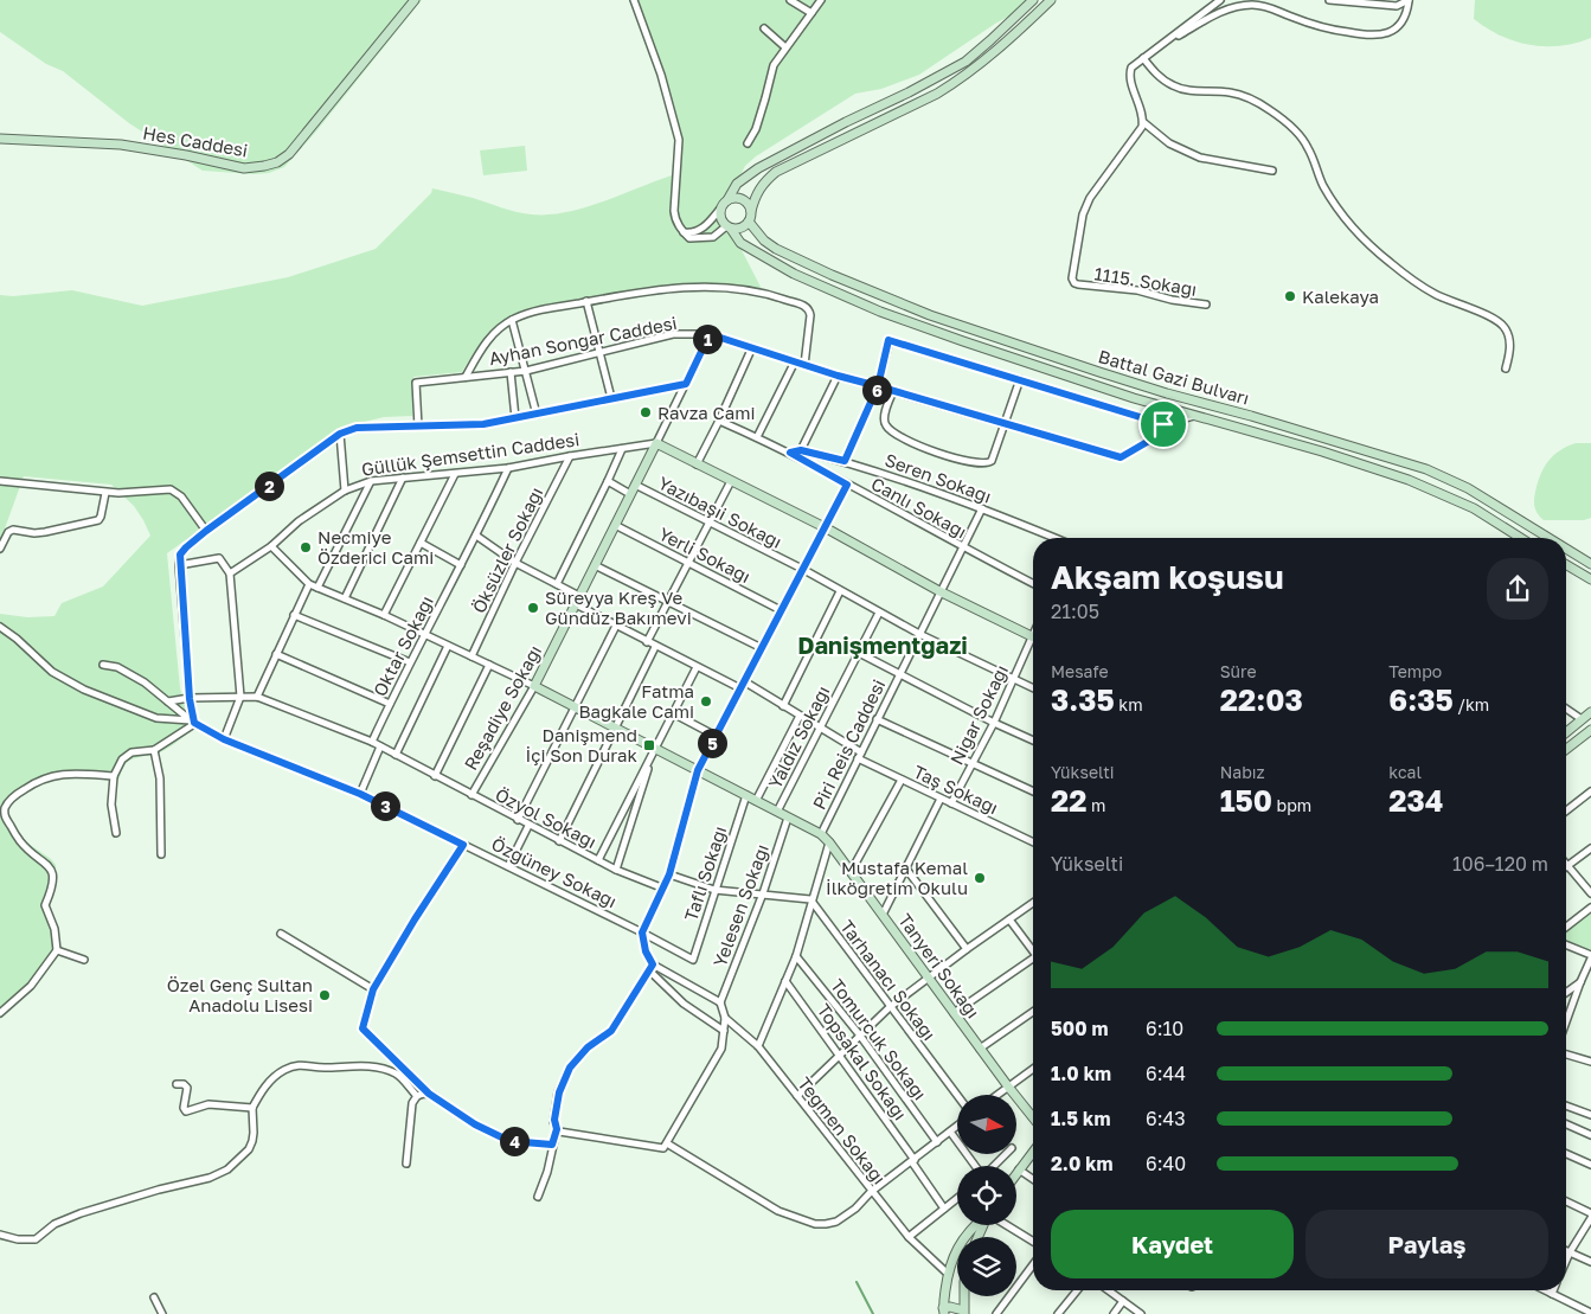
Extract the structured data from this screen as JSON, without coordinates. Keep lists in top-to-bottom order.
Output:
{
  "streets": {
    "street": [
      "Hes Caddesi",
      "1115. Sokağı",
      "Ayhan Songar Caddesi",
      "Battal Gazi Bulvarı",
      "Güllük Şemsettin Caddesi",
      "Seren Sokağı",
      "Canlı Sokağı",
      "Yazıbaşıi Sokağı",
      "Öksüzler Sokağı",
      "Yerli Sokağı",
      "Oktar Sokağı",
      "Reşadiye Sokağı",
      "Nigar Sokağı",
      "Yaldız Sokağı",
      "Piri Reis Caddesi",
      "Taş Sokağı",
      "Özyol Sokağı",
      "Özgüney Sokağı",
      "Taflı Sokağı",
      "Yelesen Sokağı",
      "Tanyeri Sokağı",
      "Tarhanacı Sokağı",
      "Tomurcuk Sokağı",
      "Topsakal Sokağı",
      "Teğmen Sokağı"
    ]
  },
  "crossings": [
    ["Ayhan Songar Caddesi", "Battal Gazi Bulvarı"],
    ["Güllük Şemsettin Caddesi", "Öksüzler Sokağı"],
    ["Güllük Şemsettin Caddesi", "Oktar Sokağı"],
    ["Güllük Şemsettin Caddesi", "Reşadiye Sokağı"],
    ["Seren Sokağı", "Canlı Sokağı"],
    ["Seren Sokağı", "Piri Reis Caddesi"],
    ["Canlı Sokağı", "Piri Reis Caddesi"],
    ["Yazıbaşıi Sokağı", "Reşadiye Sokağı"],
    ["Yazıbaşıi Sokağı", "Nigar Sokağı"],
    ["Yazıbaşıi Sokağı", "Yaldız Sokağı"],
    ["Yazıbaşıi Sokağı", "Piri Reis Caddesi"],
    ["Yerli Sokağı", "Reşadiye Sokağı"],
    ["Oktar Sokağı", "Özyol Sokağı"],
    ["Reşadiye Sokağı", "Özyol Sokağı"],
    ["Reşadiye Sokağı", "Tanyeri Sokağı"],
    ["Nigar Sokağı", "Taş Sokağı"],
    ["Yaldız Sokağı", "Taş Sokağı"],
    ["Yaldız Sokağı", "Tanyeri Sokağı"],
    ["Piri Reis Caddesi", "Taş Sokağı"],
    ["Piri Reis Caddesi", "Tanyeri Sokağı"],
    ["Özgüney Sokağı", "Taflı Sokağı"],
    ["Taflı Sokağı", "Tanyeri Sokağı"],
    ["Yelesen Sokağı", "Tanyeri Sokağı"]
  ],
  "districts": ["Danişmentgazi"],
  "places": {
    "other": [
      "Kalekaya",
      "Ravza Cami",
      "Necmiye Özderici Cami",
      "Süreyya Kreş Ve Gündüz Bakımevi",
      "Fatma Bağkale Cami",
      "Mustafa Kemal İlköğretim Okulu",
      "Özel Genç Sultan Anadolu Lisesi"
    ],
    "transit": ["Danişmend İçi Son Durak"]
  },
  "north": "right",
  "page": {
    "pins": [
      "1",
      "6",
      "2",
      "5",
      "3",
      "4"
    ],
    "heading": ["Akşam koşusu", "21:05"],
    "stats": [
      ["Mesafe", "3.35 km"],
      ["Süre", "22:03"],
      ["Tempo", "6:35 /km"],
      ["Yükselti", "22 m"],
      ["Nabız", "150 bpm"],
      ["kcal", "234"]
    ],
    "chart": ["Yükselti", "106–120 m"],
    "list": [
      {
        "name": "500 m",
        "note": "6:10"
      },
      {
        "name": "1.0 km",
        "note": "6:44"
      },
      {
        "name": "1.5 km",
        "note": "6:43"
      },
      {
        "name": "2.0 km",
        "note": "6:40"
      }
    ],
    "buttons": ["Kaydet", "Paylaş"]
  }
}
